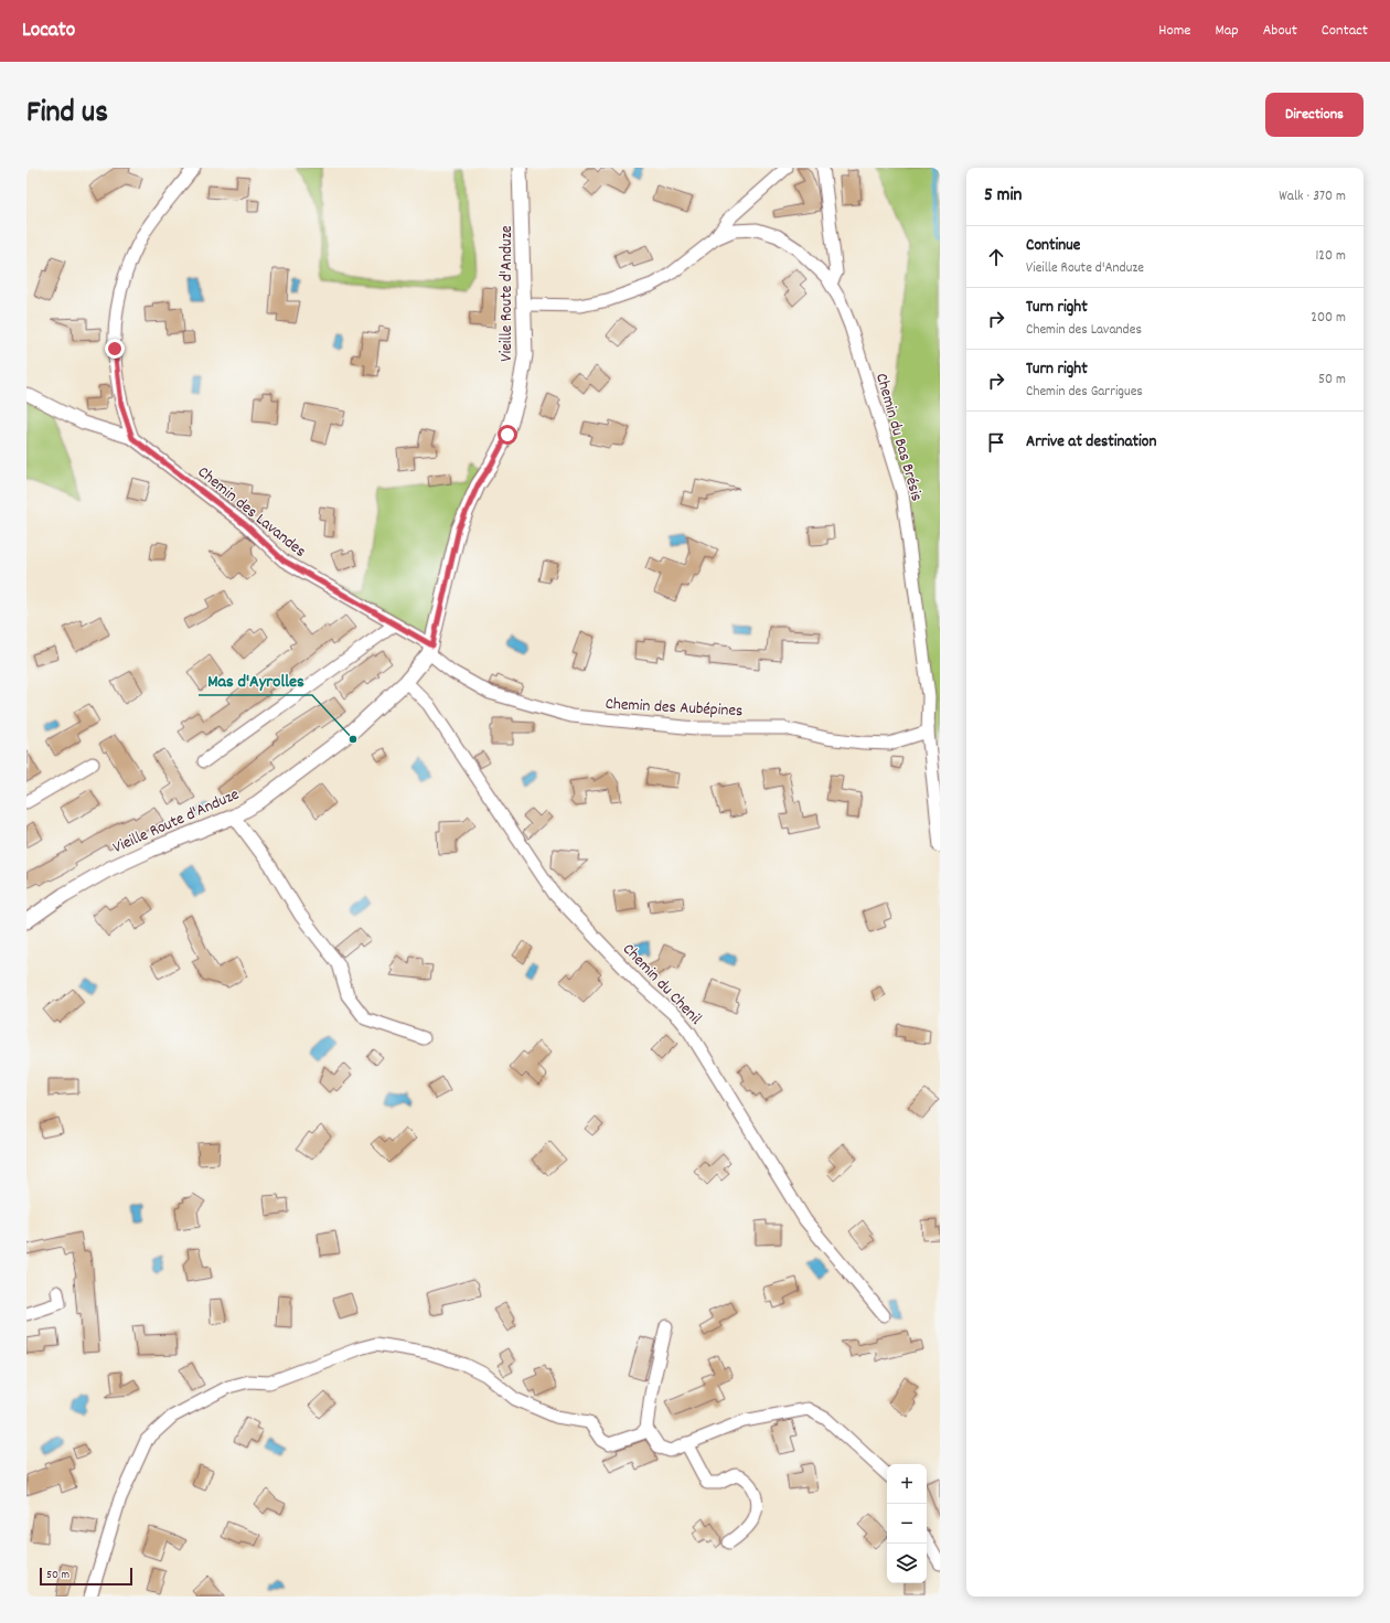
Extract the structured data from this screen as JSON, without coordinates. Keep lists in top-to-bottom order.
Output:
{
  "streets": {
    "street": [
      "Vieille Route d'Anduze",
      "Chemin du Bas Brésis",
      "Chemin des Lavandes",
      "Chemin des Aubépines",
      "Chemin du Chenil"
    ]
  },
  "crossings": [
    ["Vieille Route d'Anduze", "Chemin du Bas Brésis"],
    ["Vieille Route d'Anduze", "Chemin des Lavandes"],
    ["Vieille Route d'Anduze", "Chemin des Aubépines"],
    ["Vieille Route d'Anduze", "Chemin du Chenil"],
    ["Chemin du Bas Brésis", "Chemin des Aubépines"],
    ["Chemin des Lavandes", "Chemin des Aubépines"]
  ],
  "places": ["Mas d'Ayrolles"],
  "scale_bar": "50 m",
  "page": {
    "header": "Locato",
    "nav": [
      "Home",
      "Map",
      "About",
      "Contact"
    ],
    "title": "Find us",
    "buttons": "Directions",
    "heading": ["5 min", "Walk · 370 m"],
    "list": [
      ["Continue", "Vieille Route d'Anduze", "120 m"],
      ["Turn right", "Chemin des Lavandes", "200 m"],
      ["Turn right", "Chemin des Garrigues", "50 m"],
      "Arrive at destination"
    ],
    "map_buttons": ["+", "−"],
    "scale": "50 m"
  }
}
